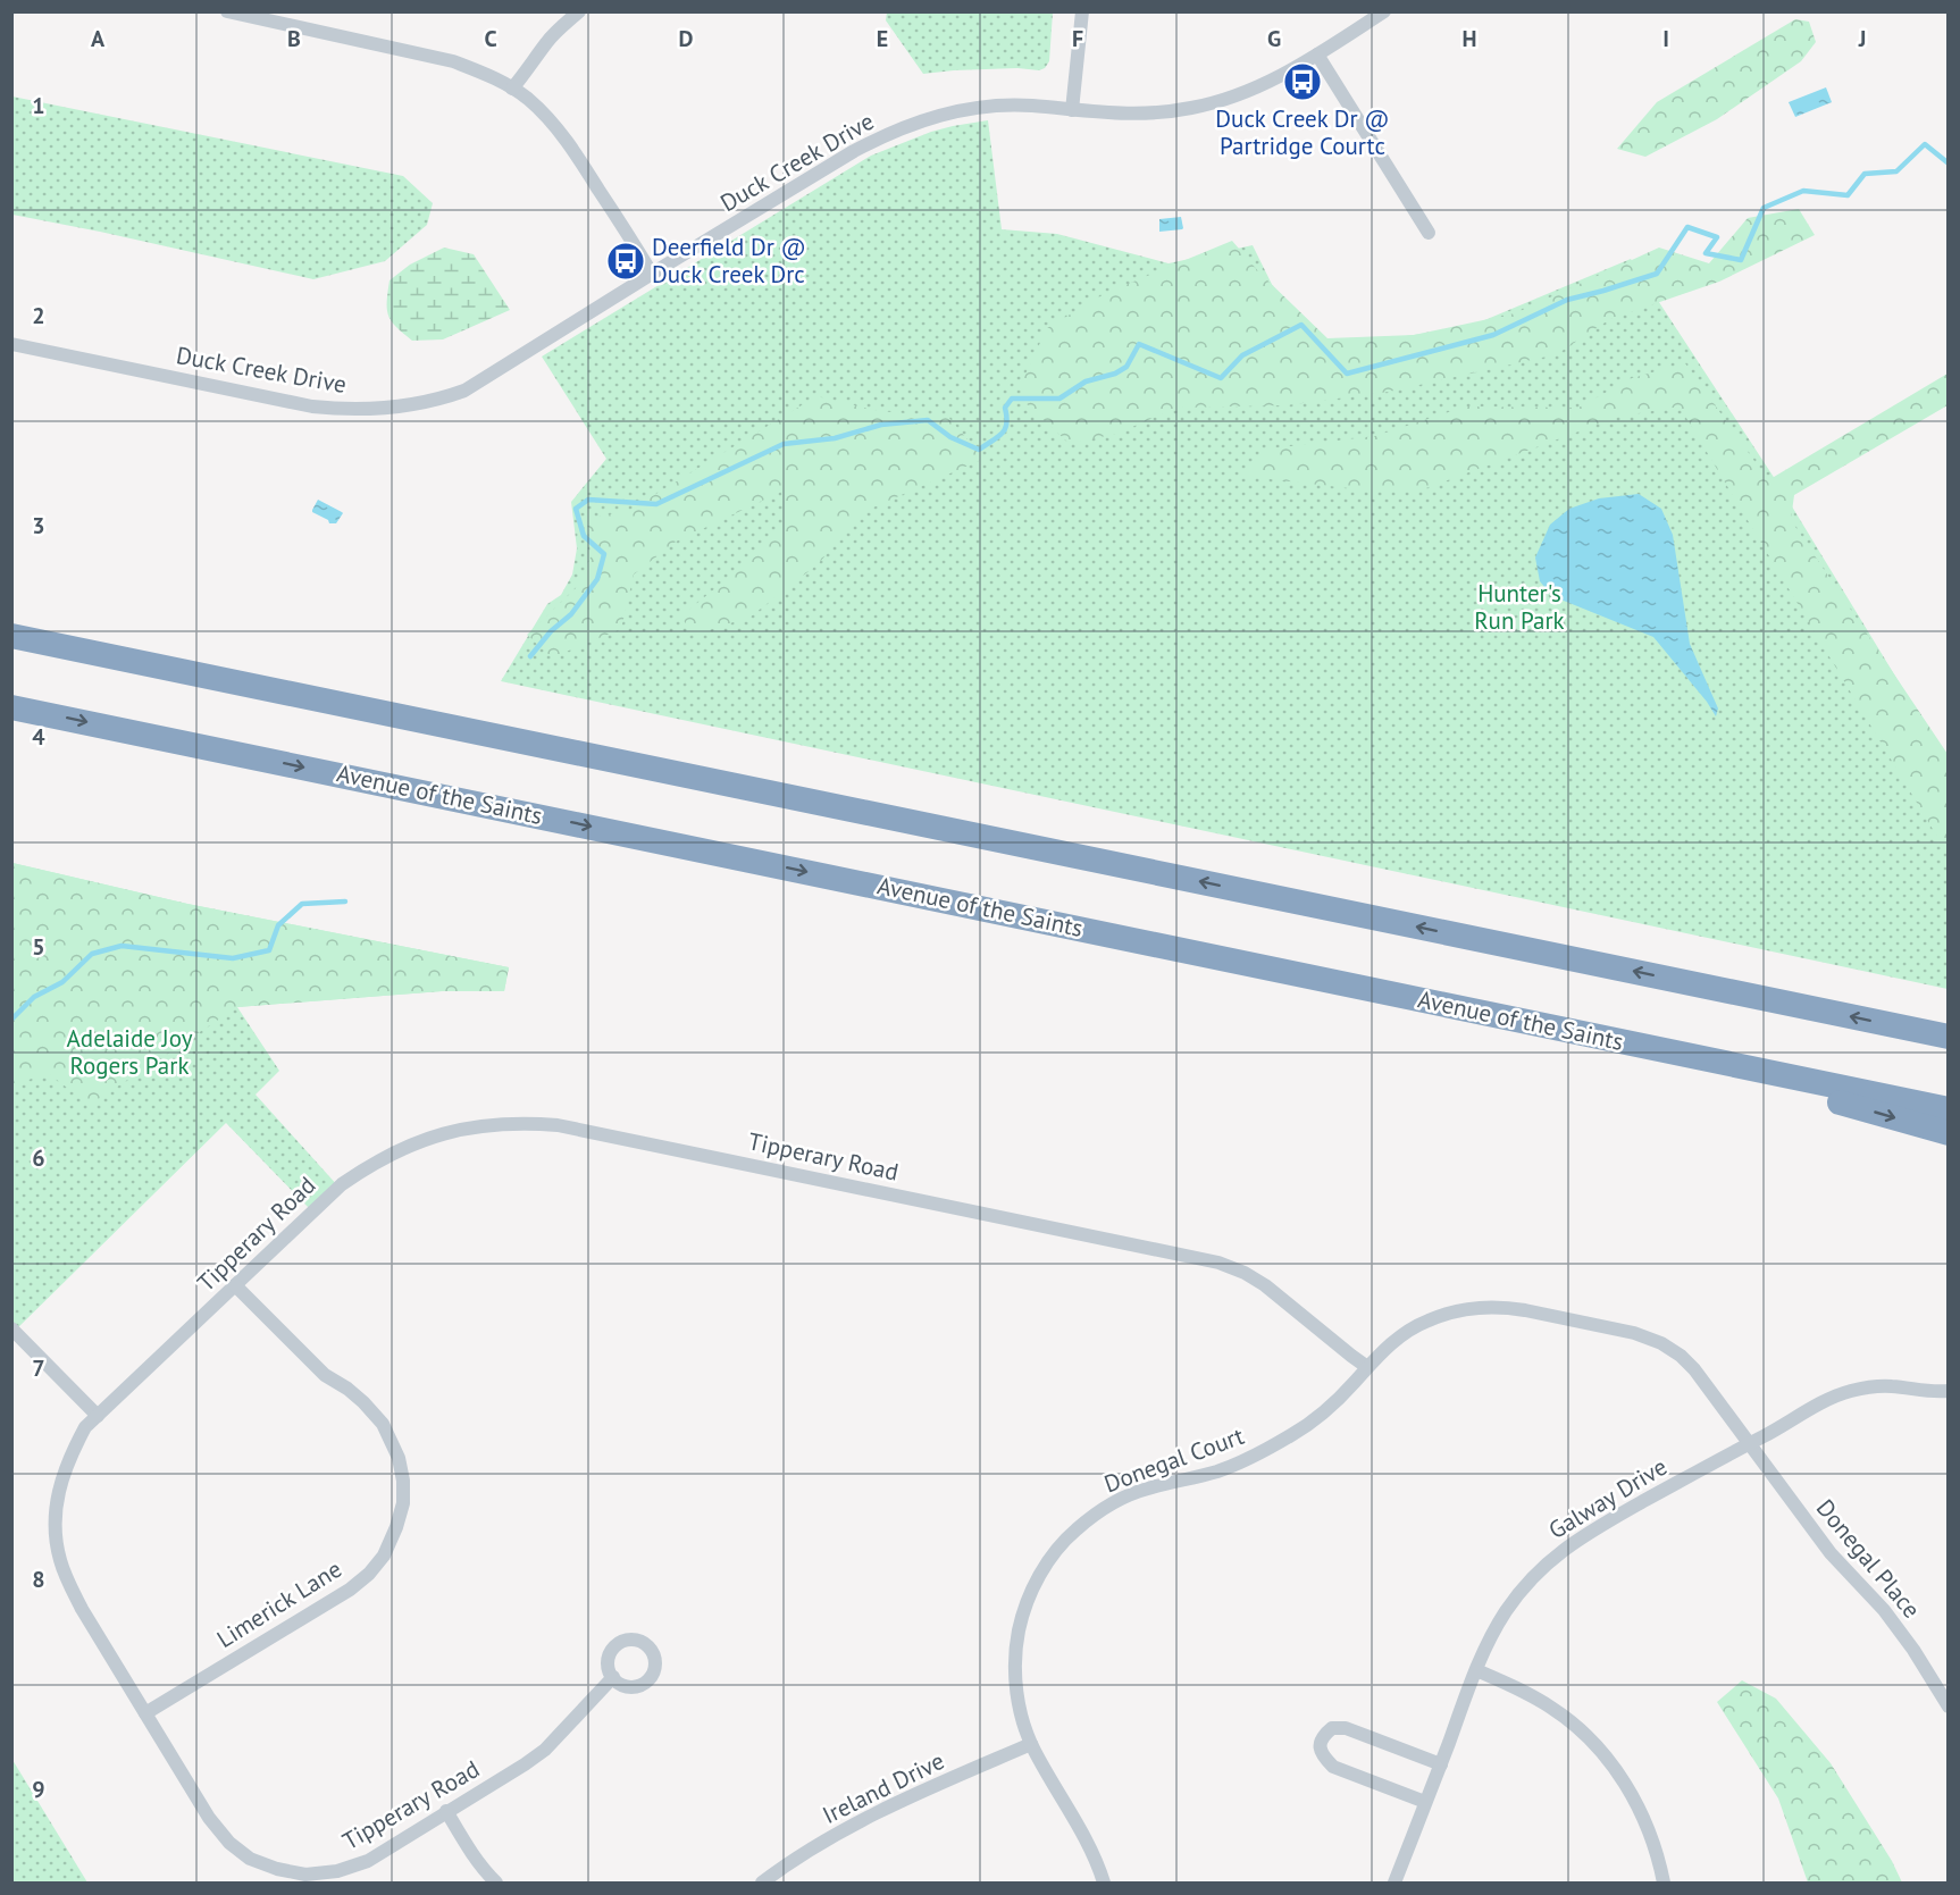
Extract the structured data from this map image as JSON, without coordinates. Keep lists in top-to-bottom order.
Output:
{
  "streets": {
    "highway": ["Avenue of the Saints"],
    "street": [
      "Duck Creek Drive",
      "Tipperary Road",
      "Donegal Court",
      "Galway Drive",
      "Donegal Place",
      "Limerick Lane",
      "Ireland Drive"
    ]
  },
  "crossings": [
    ["Tipperary Road", "Donegal Court"],
    ["Tipperary Road", "Limerick Lane"],
    ["Donegal Court", "Galway Drive"],
    ["Donegal Court", "Donegal Place"],
    ["Donegal Court", "Ireland Drive"],
    ["Galway Drive", "Donegal Place"]
  ],
  "parks": ["Hunter's Run Park", "Adelaide Joy Rogers Park"],
  "places": {
    "bus stop": ["Duck Creek Dr @ Partridge Courtc", "Deerfield Dr @ Duck Creek Drc"]
  },
  "grid": {
    "columns": [
      "A",
      "B",
      "C",
      "D",
      "E",
      "F",
      "G",
      "H",
      "I",
      "J"
    ],
    "rows": [
      "1",
      "2",
      "3",
      "4",
      "5",
      "6",
      "7",
      "8",
      "9"
    ]
  }
}
